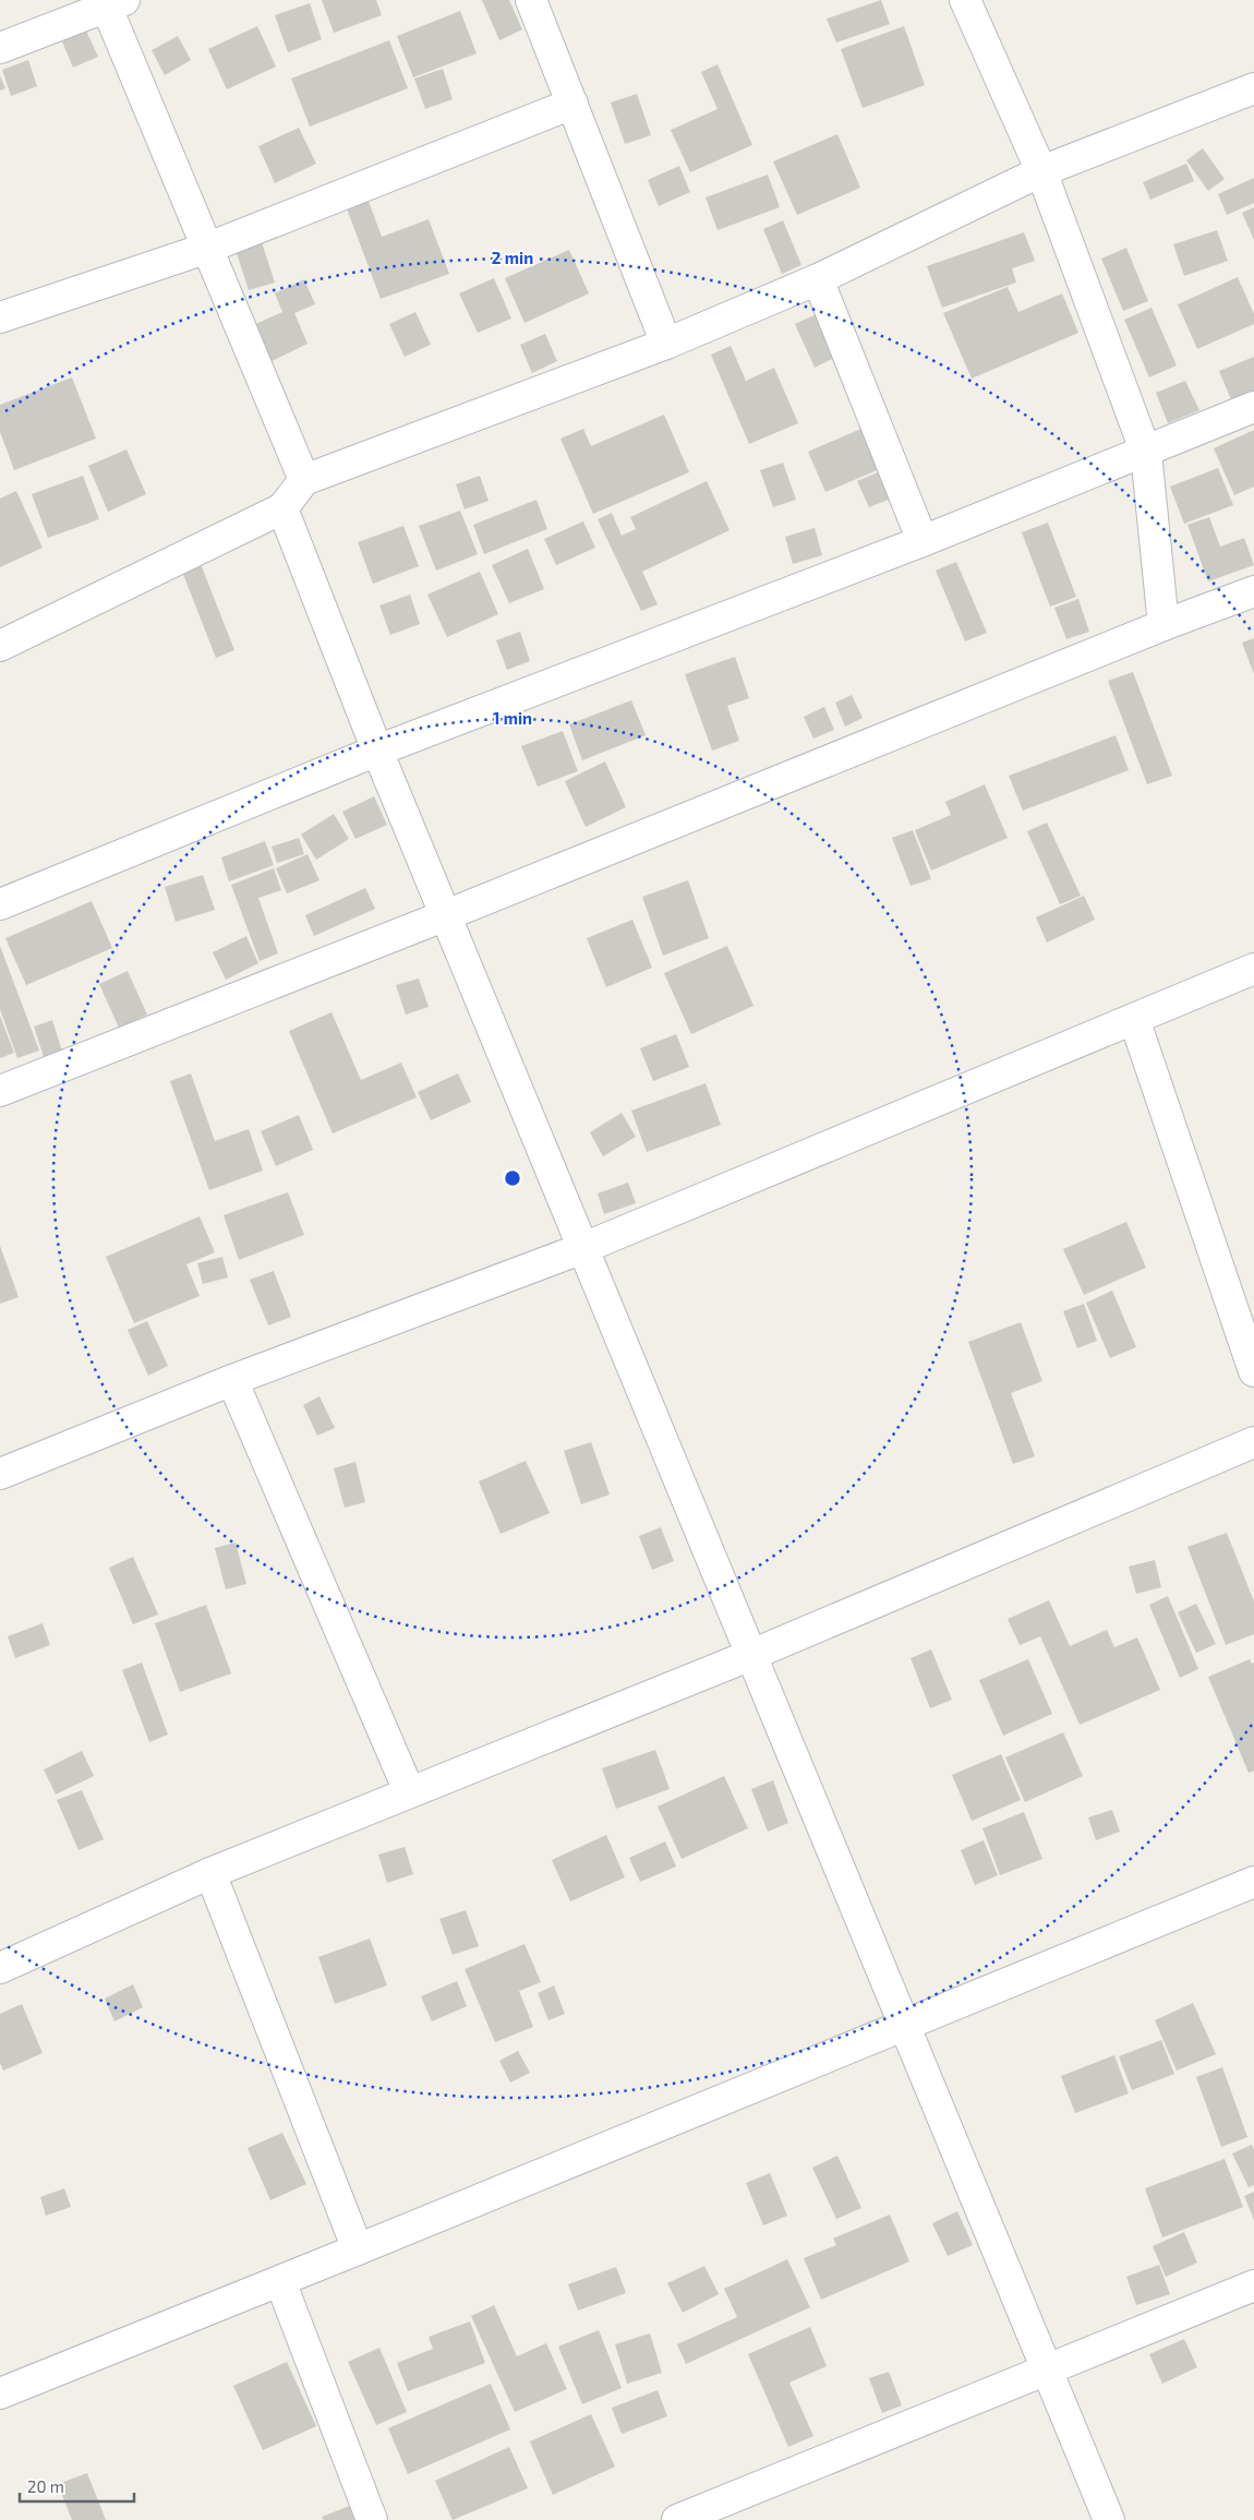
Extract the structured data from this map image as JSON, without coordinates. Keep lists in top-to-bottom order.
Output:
{
  "scale_bar": "20 m",
  "rings": ["2 min", "1 min"]
}
